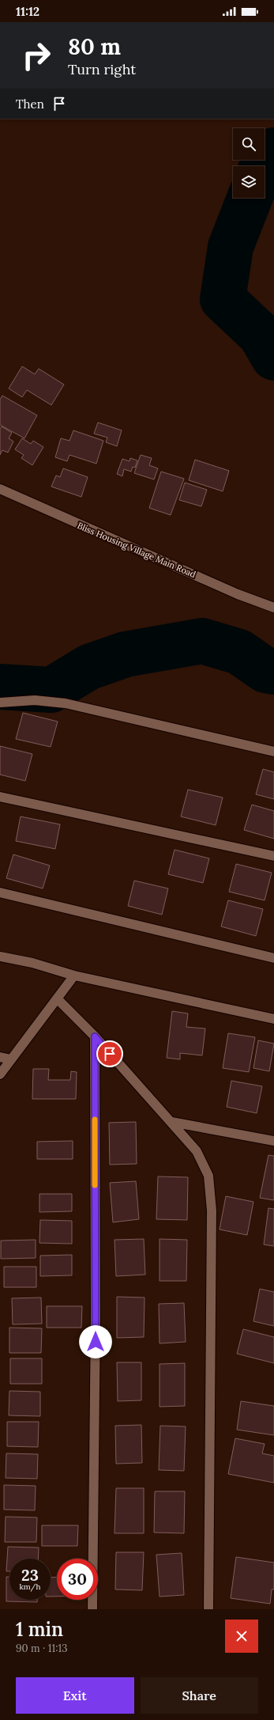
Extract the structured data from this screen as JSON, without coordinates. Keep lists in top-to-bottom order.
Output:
{
  "streets": {
    "street": ["Bliss Housing Village Main Road"]
  },
  "page": {
    "status": "11:12",
    "turn": ["80 m", "Turn right"],
    "then": "Then",
    "speed": "23 km/h",
    "limit": "30",
    "heading": ["1 min", "90 m · 11:13"],
    "buttons": ["Exit", "Share"]
  }
}
